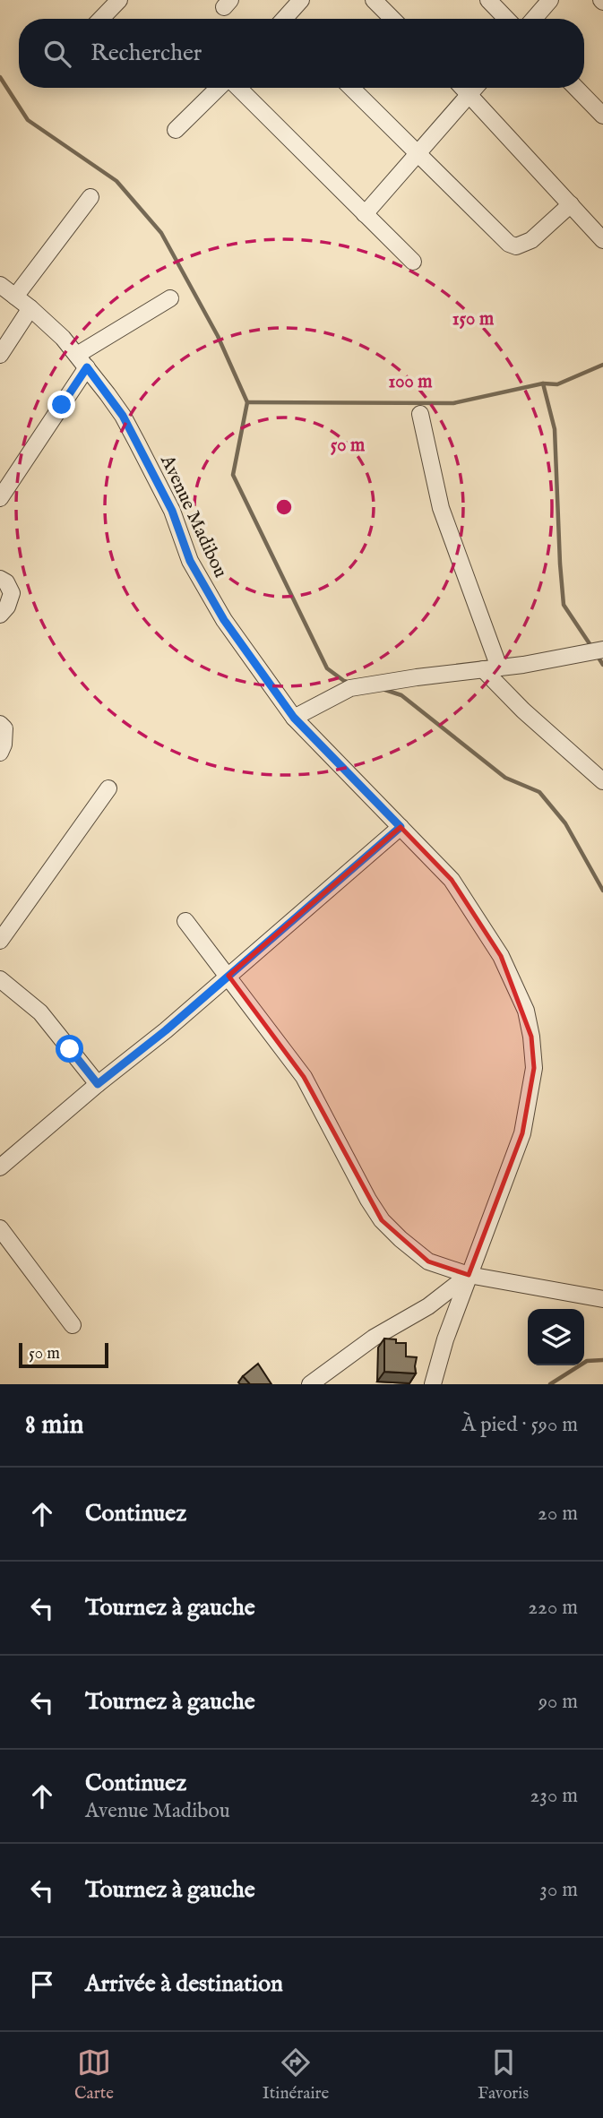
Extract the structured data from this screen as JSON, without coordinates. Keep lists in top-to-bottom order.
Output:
{
  "streets": {
    "street": ["Avenue Madibou"]
  },
  "scale_bar": "50 m",
  "page": {
    "search": "Rechercher",
    "scale": "50 m",
    "heading": ["8 min", "À pied · 590 m"],
    "list": [
      ["Continuez", "20 m"],
      ["Tournez à gauche", "220 m"],
      ["Tournez à gauche", "90 m"],
      ["Continuez", "Avenue Madibou", "230 m"],
      ["Tournez à gauche", "30 m"],
      "Arrivée à destination"
    ],
    "nav": ["Carte", "Itinéraire", "Favoris"]
  },
  "rings": ["150 m", "100 m", "50 m"]
}
